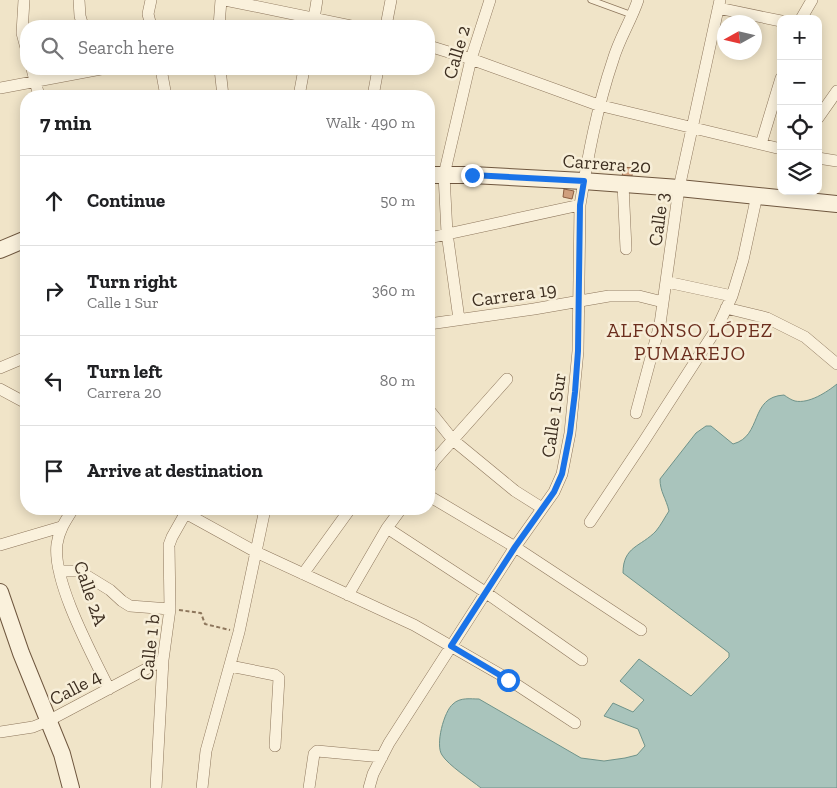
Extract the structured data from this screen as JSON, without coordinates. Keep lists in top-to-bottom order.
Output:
{
  "streets": {
    "street": [
      "Calle 2",
      "Carrera 20",
      "Calle 3",
      "Carrera 19",
      "Calle 1 Sur",
      "Calle 2A",
      "Calle 1 b",
      "Calle 4"
    ]
  },
  "crossings": [
    ["Calle 2", "Carrera 20"],
    ["Calle 2", "Carrera 19"],
    ["Carrera 20", "Calle 3"],
    ["Carrera 20", "Calle 1 Sur"],
    ["Calle 3", "Carrera 19"],
    ["Carrera 19", "Calle 1 Sur"],
    ["Calle 2A", "Calle 4"],
    ["Calle 1 b", "Calle 4"]
  ],
  "districts": ["ALFONSO LÓPEZ PUMAREJO"],
  "north": "left",
  "page": {
    "map_buttons": ["+", "−"],
    "search": "Search here",
    "heading": ["7 min", "Walk · 490 m"],
    "list": [
      ["Continue", "50 m"],
      ["Turn right", "Calle 1 Sur", "360 m"],
      ["Turn left", "Carrera 20", "80 m"],
      "Arrive at destination"
    ]
  }
}
